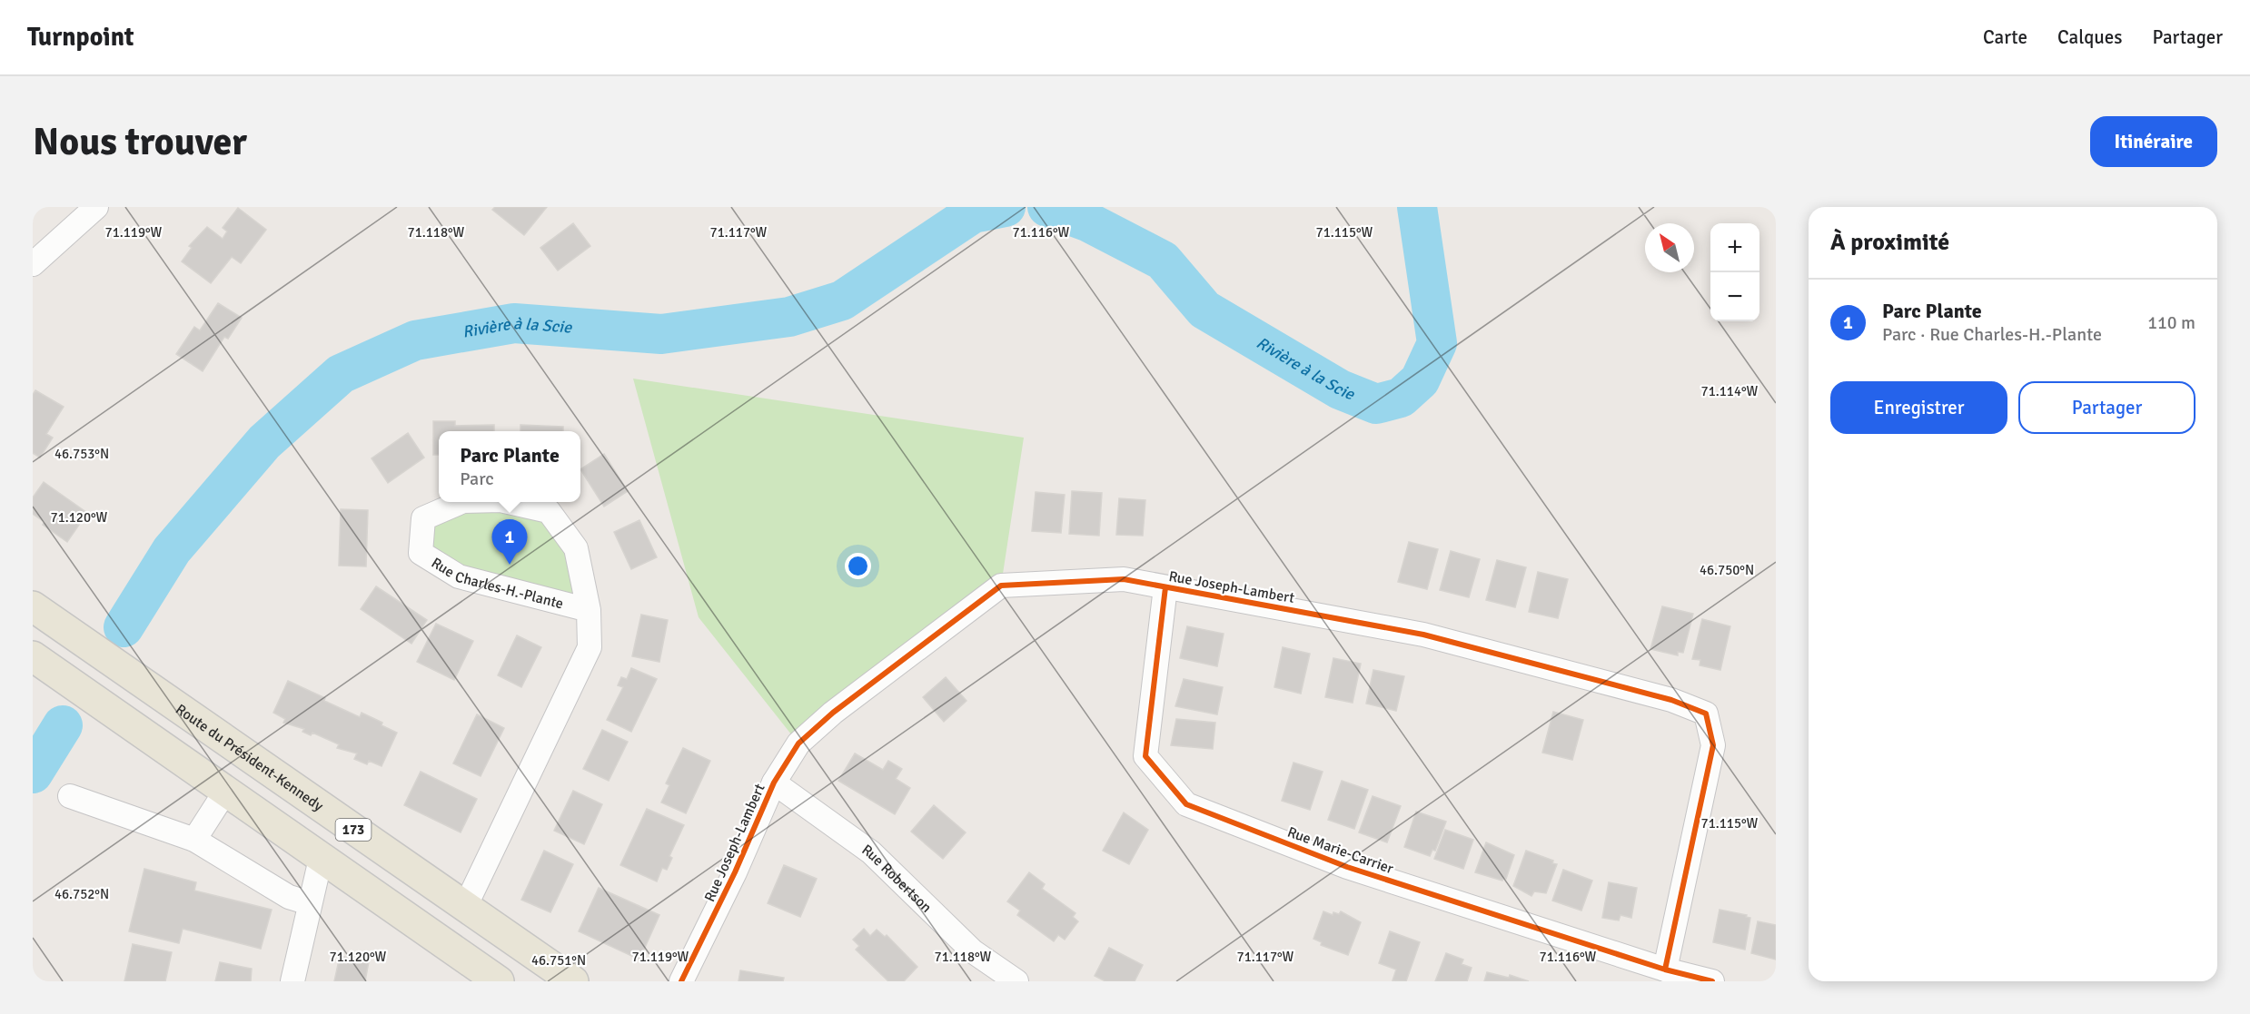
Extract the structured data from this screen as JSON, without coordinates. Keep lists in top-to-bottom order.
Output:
{
  "streets": {
    "main road": ["Route du Président-Kennedy", "173"],
    "street": [
      "Rue Charles-H.-Plante",
      "Rue Joseph-Lambert",
      "Rue Marie-Carrier",
      "Rue Robertson"
    ]
  },
  "crossings": [
    ["Rue Charles-H.-Plante", "Route du Président-Kennedy"],
    ["Rue Joseph-Lambert", "Rue Marie-Carrier"],
    ["Rue Joseph-Lambert", "Rue Robertson"]
  ],
  "water": ["Rivière à la Scie"],
  "north": "top left",
  "page": {
    "header": "Turnpoint",
    "nav": ["Carte", "Calques", "Partager"],
    "buttons": [
      "Itinéraire",
      ["Enregistrer", "Partager"]
    ],
    "title": "Nous trouver",
    "heading": "À proximité",
    "map_buttons": ["+", "−"],
    "list": [
      {
        "mark": "1",
        "name": "Parc Plante",
        "note": "Parc · Rue Charles-H.-Plante",
        "value": "110 m"
      }
    ],
    "popup": ["Parc Plante", "Parc"],
    "pins": "1"
  },
  "coordinates": [
    "71.117°W",
    "71.119°W",
    "71.118°W",
    "71.116°W",
    "71.115°W",
    "71.114°W",
    "46.753°N",
    "71.120°W",
    "46.750°N",
    "46.752°N",
    "46.751°N"
  ]
}
